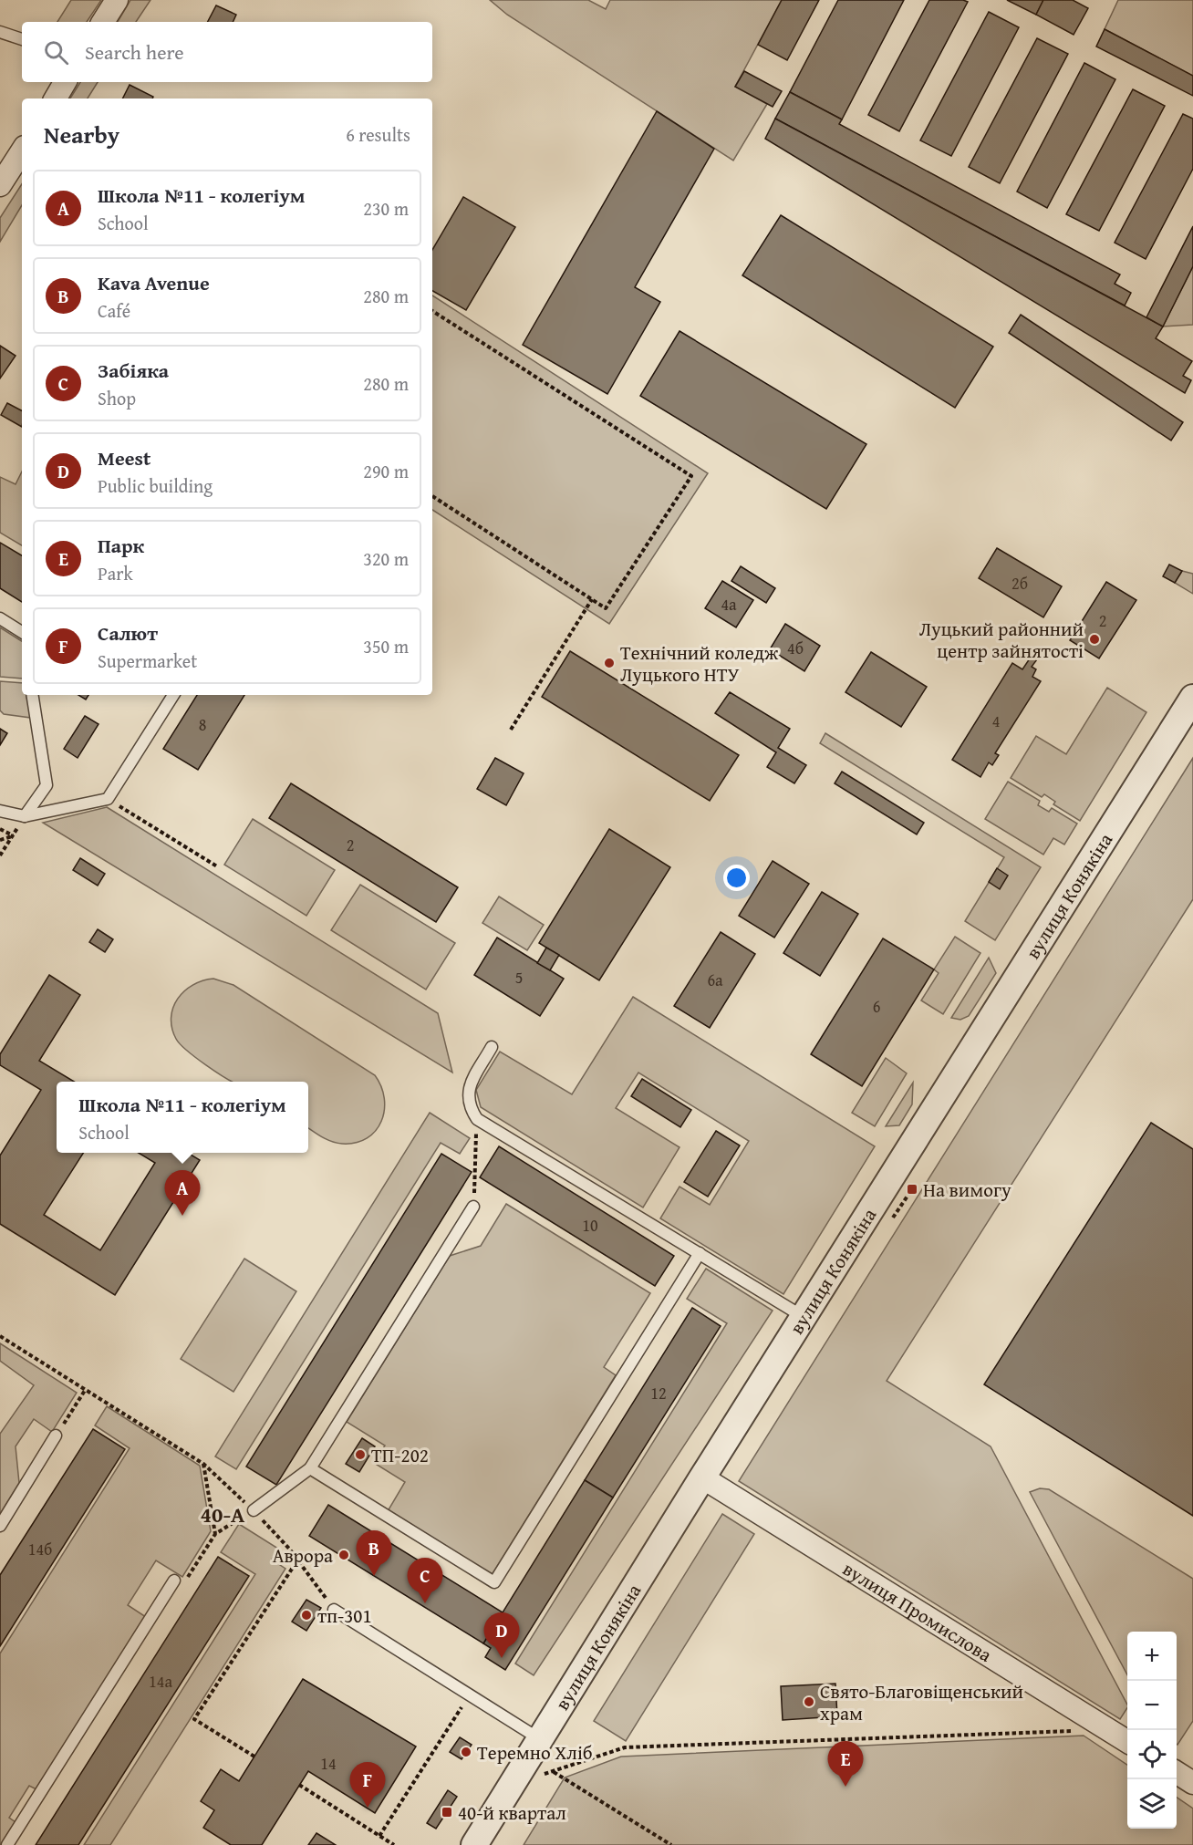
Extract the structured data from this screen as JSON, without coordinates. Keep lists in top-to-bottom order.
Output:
{
  "streets": {
    "street": ["вулиця Конякіна", "вулиця Промислова"]
  },
  "crossings": [
    ["вулиця Конякіна", "вулиця Промислова"]
  ],
  "districts": ["40-А"],
  "places": {
    "other": [
      "Луцький районний центр зайнятості",
      "Технічний коледж Луцького НТУ",
      "ТП-202",
      "Аврора",
      "тп-301",
      "Свято-Благовіщенський храм",
      "Теремно Хліб"
    ],
    "transit": ["На вимогу", "40-й квартал"]
  },
  "house_numbers": [
    "2б",
    "4а",
    "2",
    "4б",
    "4",
    "8",
    "2",
    "5",
    "6а",
    "6",
    "10",
    "12",
    "14б",
    "14а",
    "14"
  ],
  "page": {
    "search": "Search here",
    "heading": ["Nearby", "6 results"],
    "list": [
      {
        "mark": "A",
        "name": "Школа №11 - колегіум",
        "note": "School",
        "value": "230 m"
      },
      {
        "mark": "B",
        "name": "Kava Avenue",
        "note": "Café",
        "value": "280 m"
      },
      {
        "mark": "C",
        "name": "Забіяка",
        "note": "Shop",
        "value": "280 m"
      },
      {
        "mark": "D",
        "name": "Meest",
        "note": "Public building",
        "value": "290 m"
      },
      {
        "mark": "E",
        "name": "Парк",
        "note": "Park",
        "value": "320 m"
      },
      {
        "mark": "F",
        "name": "Салют",
        "note": "Supermarket",
        "value": "350 m"
      }
    ],
    "popup": ["Школа №11 - колегіум", "School"],
    "pins": [
      "A",
      "B",
      "C",
      "D",
      "E",
      "F"
    ],
    "map_buttons": ["+", "−"]
  }
}
